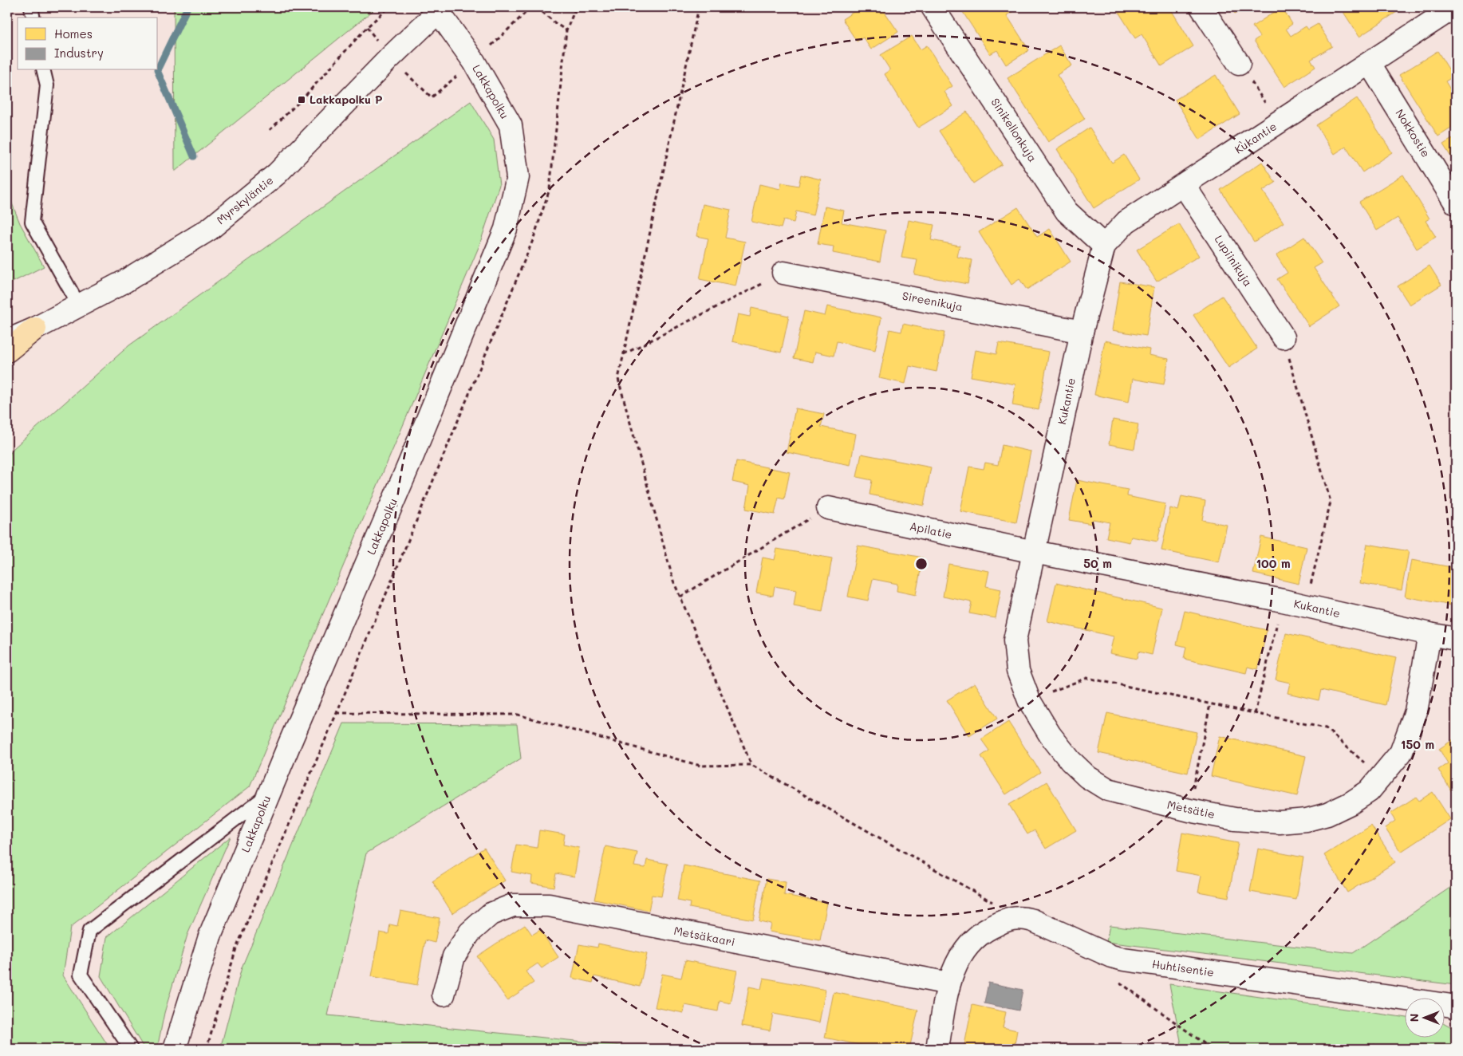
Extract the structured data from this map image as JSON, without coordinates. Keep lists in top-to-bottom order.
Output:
{
  "streets": {
    "street": [
      "Lakkapolku",
      "Sinikellonkuja",
      "Nokkostie",
      "Kukantie",
      "Myrskyläntie",
      "Lupiinikuja",
      "Sireenikuja",
      "Apilatie",
      "Metsätie",
      "Metsäkaari",
      "Huhtisentie"
    ]
  },
  "crossings": [
    ["Lakkapolku", "Myrskyläntie"],
    ["Sinikellonkuja", "Kukantie"],
    ["Nokkostie", "Kukantie"],
    ["Kukantie", "Lupiinikuja"],
    ["Kukantie", "Sireenikuja"],
    ["Kukantie", "Apilatie"],
    ["Kukantie", "Metsätie"],
    ["Apilatie", "Metsätie"],
    ["Metsäkaari", "Huhtisentie"]
  ],
  "places": {
    "transit": ["Lakkapolku P"]
  },
  "legend": ["Homes", "Industry"],
  "north": "left",
  "rings": ["50 m", "100 m", "150 m"]
}
